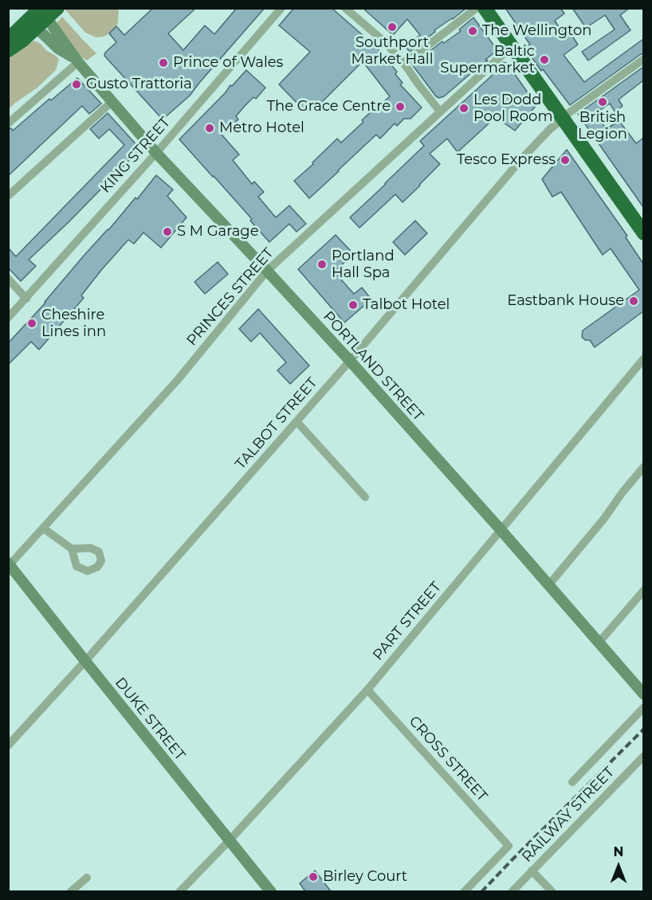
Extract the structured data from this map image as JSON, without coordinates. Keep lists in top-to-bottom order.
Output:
{
  "streets": {
    "street": [
      "KING STREET",
      "PRINCES STREET",
      "PORTLAND STREET",
      "TALBOT STREET",
      "PART STREET",
      "DUKE STREET",
      "CROSS STREET",
      "RAILWAY STREET"
    ]
  },
  "crossings": [
    ["KING STREET", "PORTLAND STREET"],
    ["PRINCES STREET", "PORTLAND STREET"],
    ["PRINCES STREET", "DUKE STREET"],
    ["PORTLAND STREET", "TALBOT STREET"],
    ["PORTLAND STREET", "PART STREET"],
    ["TALBOT STREET", "DUKE STREET"],
    ["PART STREET", "DUKE STREET"],
    ["PART STREET", "CROSS STREET"]
  ],
  "places": [
    "Southport Market Hall",
    "The Wellington",
    "Baltic Supermarket",
    "Prince of Wales",
    "Gusto Trattoria",
    "British Legion",
    "The Grace Centre",
    "Les Dodd Pool Room",
    "Metro Hotel",
    "Tesco Express",
    "S M Garage",
    "Portland Hall Spa",
    "Eastbank House",
    "Talbot Hotel",
    "Cheshire Lines inn",
    "Birley Court"
  ],
  "north": "top"
}
